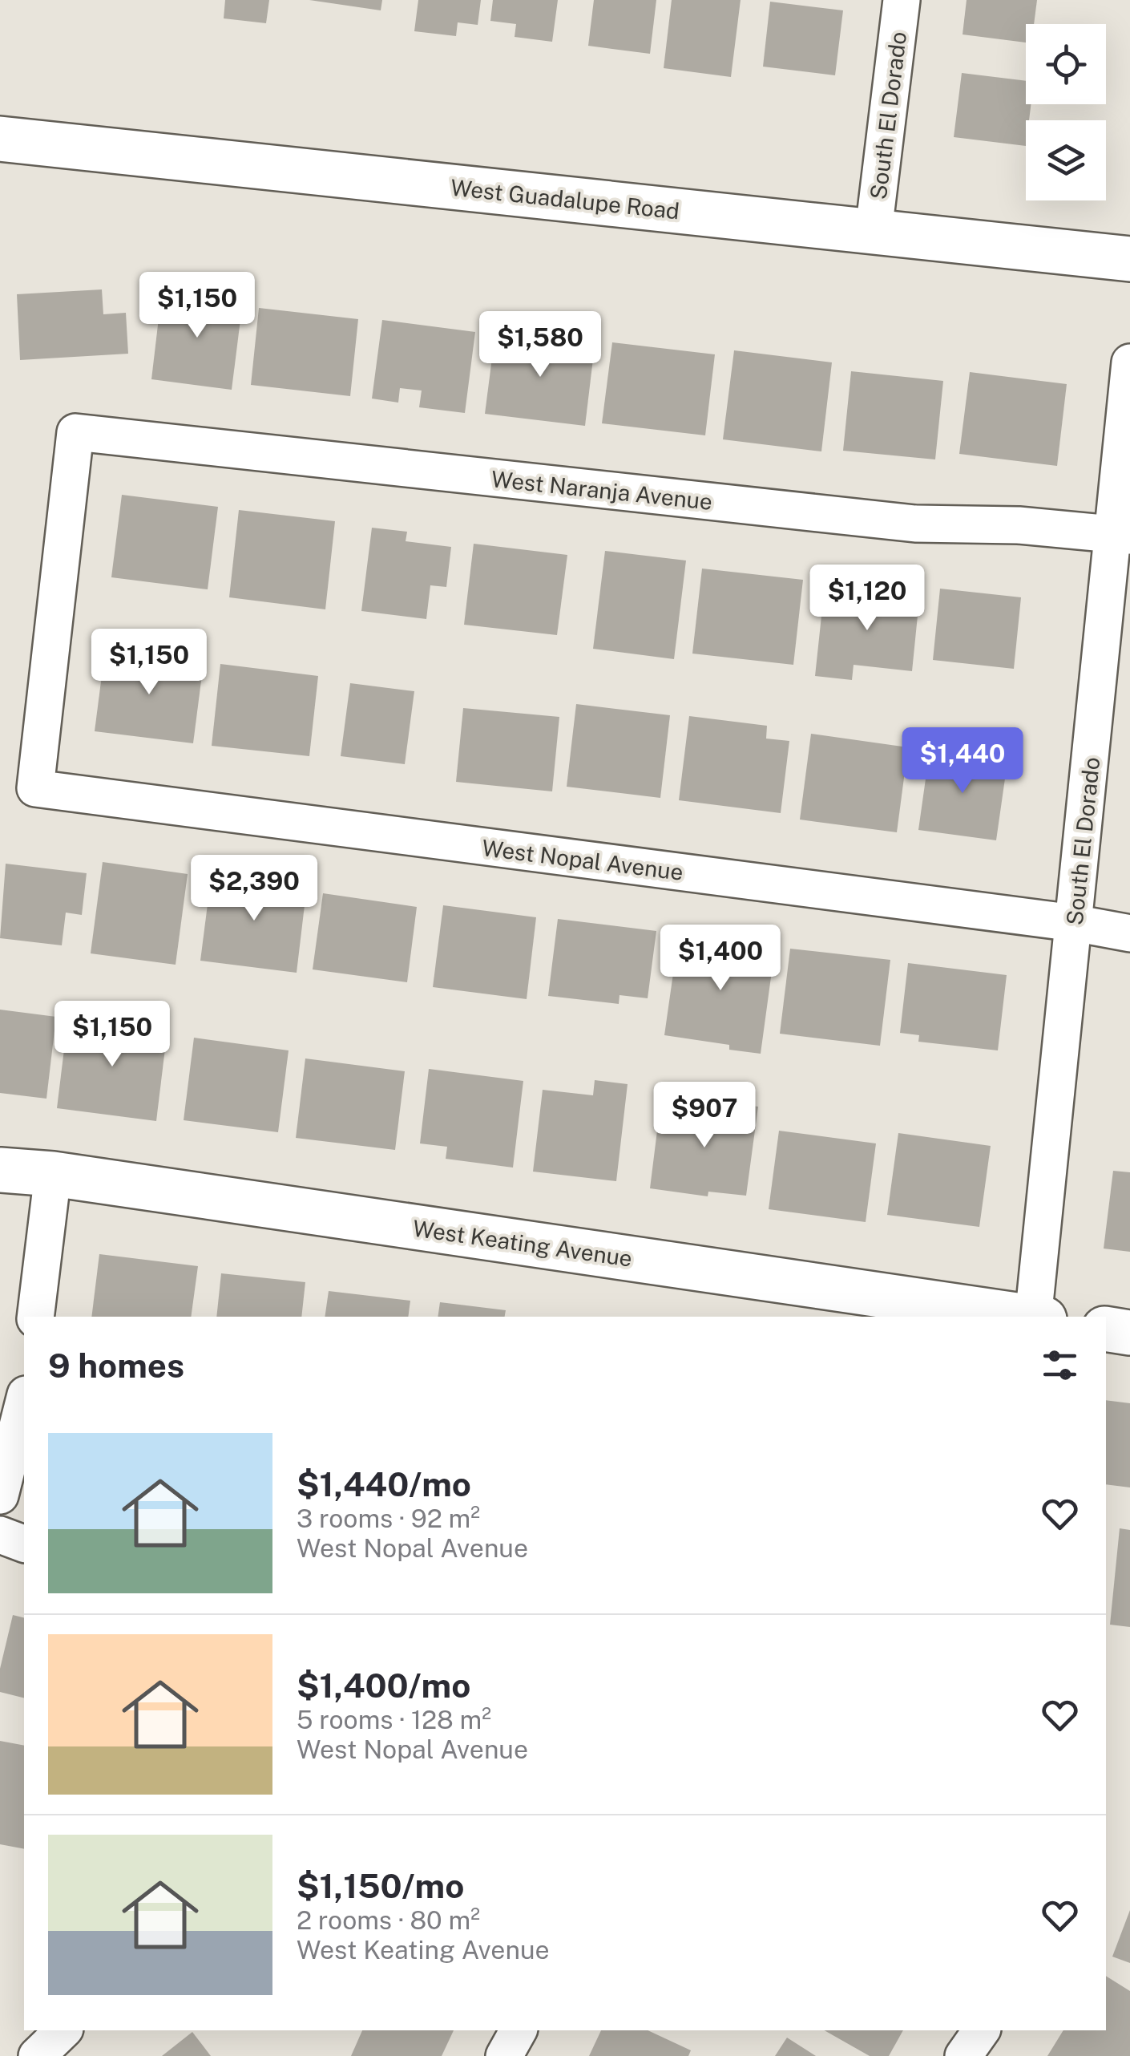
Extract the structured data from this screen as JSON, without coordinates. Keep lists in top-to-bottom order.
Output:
{
  "streets": {
    "main road": ["West Guadalupe Road", "West Keating Avenue"],
    "street": ["South El Dorado", "West Naranja Avenue", "West Nopal Avenue"]
  },
  "crossings": [
    ["South El Dorado", "West Guadalupe Road"],
    ["South El Dorado", "West Naranja Avenue"],
    ["South El Dorado", "West Nopal Avenue"],
    ["West Naranja Avenue", "West Nopal Avenue"]
  ],
  "page": {
    "price": [
      "$1,150",
      "$1,580",
      "$1,120",
      "$1,150",
      "$1,440",
      "$2,390",
      "$1,400",
      "$1,150",
      "$907"
    ],
    "heading": "9 homes",
    "list": [
      {
        "name": "$1,440/mo",
        "note": "3 rooms · 92 m² · West Nopal Avenue"
      },
      {
        "name": "$1,400/mo",
        "note": "5 rooms · 128 m² · West Nopal Avenue"
      },
      {
        "name": "$1,150/mo",
        "note": "2 rooms · 80 m² · West Keating Avenue"
      }
    ]
  }
}
